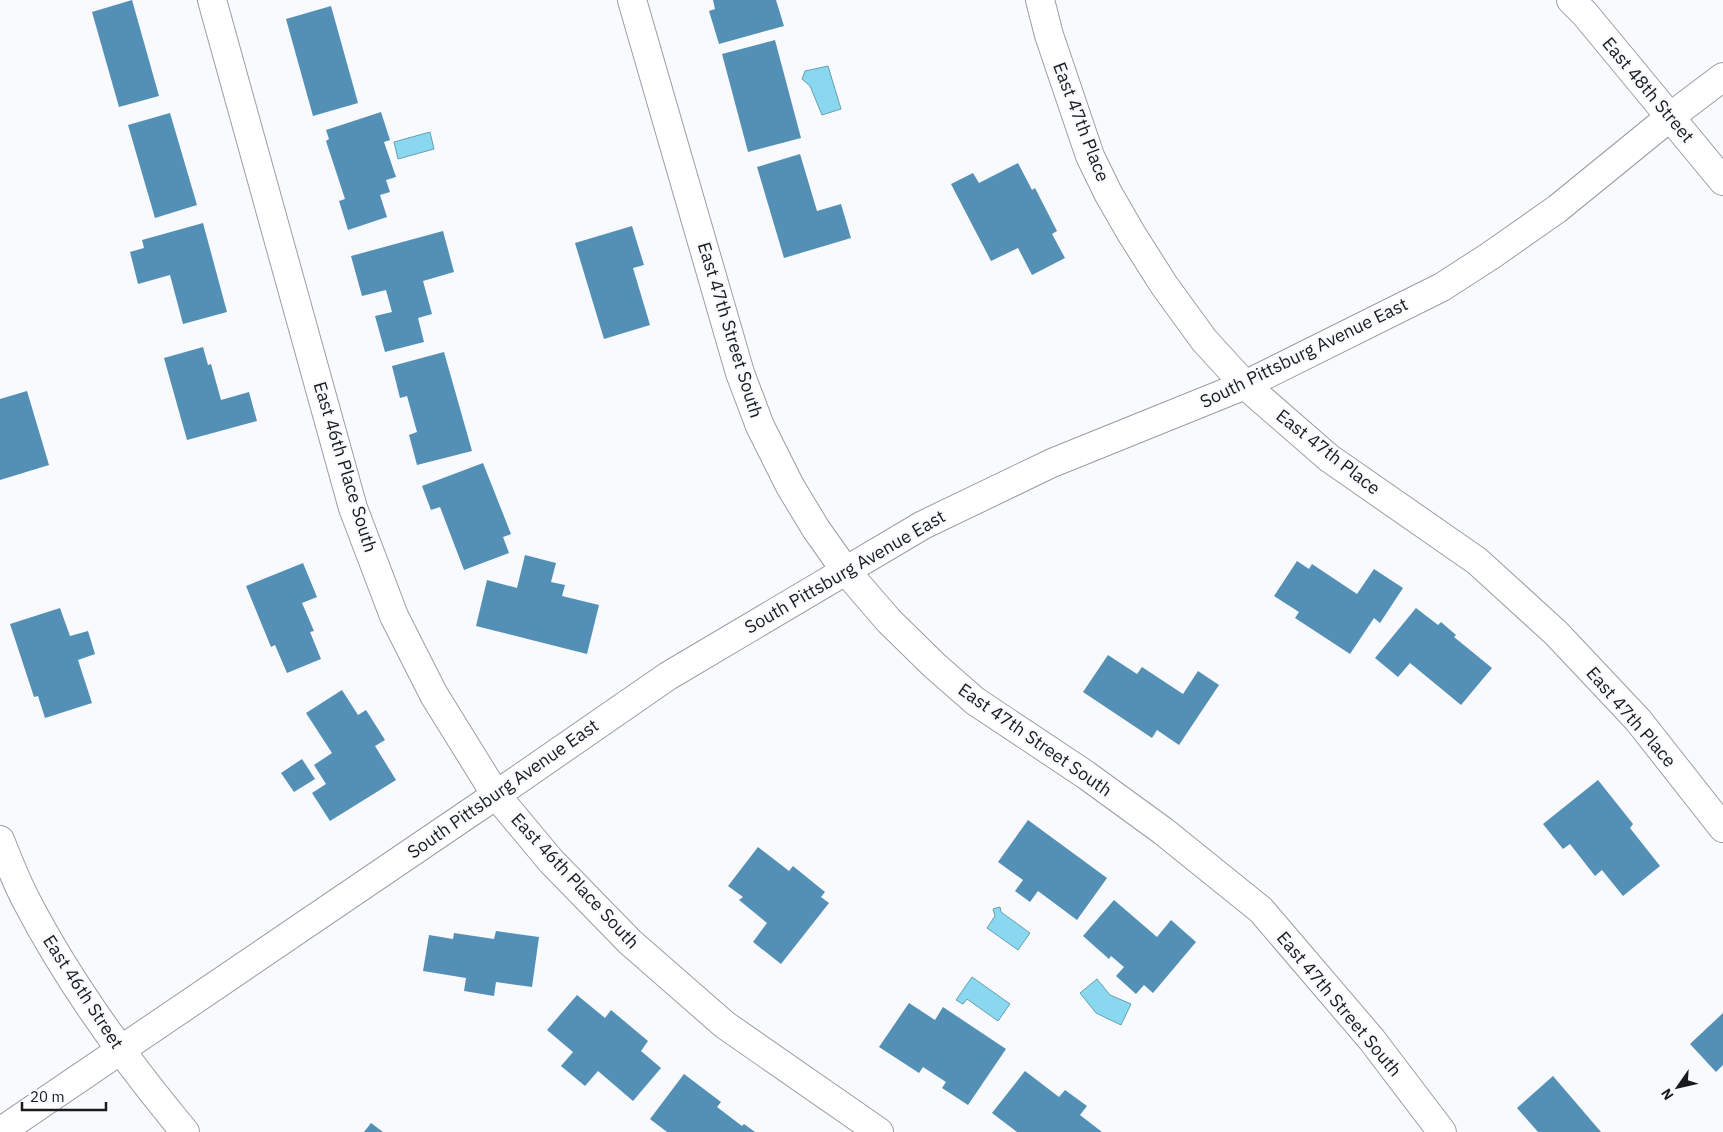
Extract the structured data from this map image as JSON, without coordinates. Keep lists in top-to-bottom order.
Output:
{
  "streets": {
    "street": [
      "East 48th Street",
      "East 47th Place",
      "East 47th Street South",
      "South Pittsburg Avenue East",
      "East 46th Place South",
      "East 46th Street"
    ]
  },
  "crossings": [
    ["East 48th Street", "South Pittsburg Avenue East"],
    ["East 47th Place", "South Pittsburg Avenue East"],
    ["East 47th Street South", "South Pittsburg Avenue East"],
    ["South Pittsburg Avenue East", "East 46th Place South"],
    ["South Pittsburg Avenue East", "East 46th Street"]
  ],
  "scale_bar": "20 m",
  "north": "bottom left"
}
